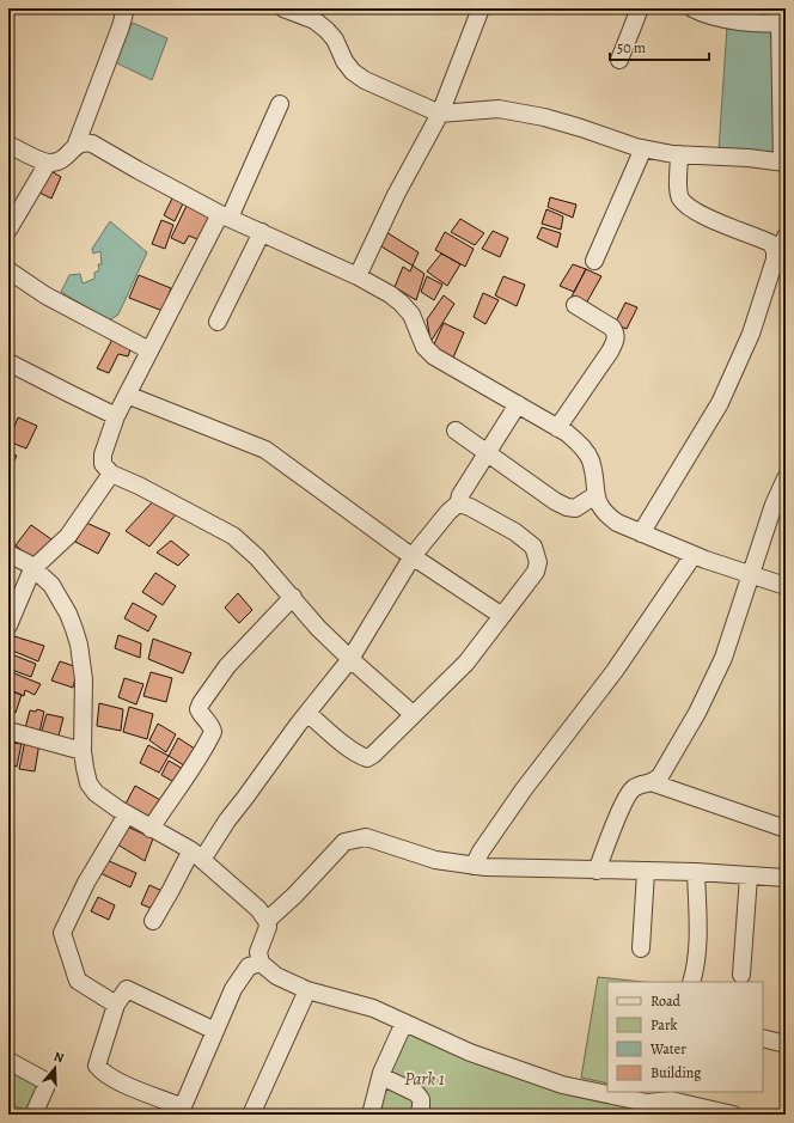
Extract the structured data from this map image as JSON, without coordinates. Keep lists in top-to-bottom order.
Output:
{
  "parks": ["Park 1"],
  "legend": [
    "Road",
    "Park",
    "Water",
    "Building"
  ],
  "scale_bar": "50 m",
  "north": "top"
}
